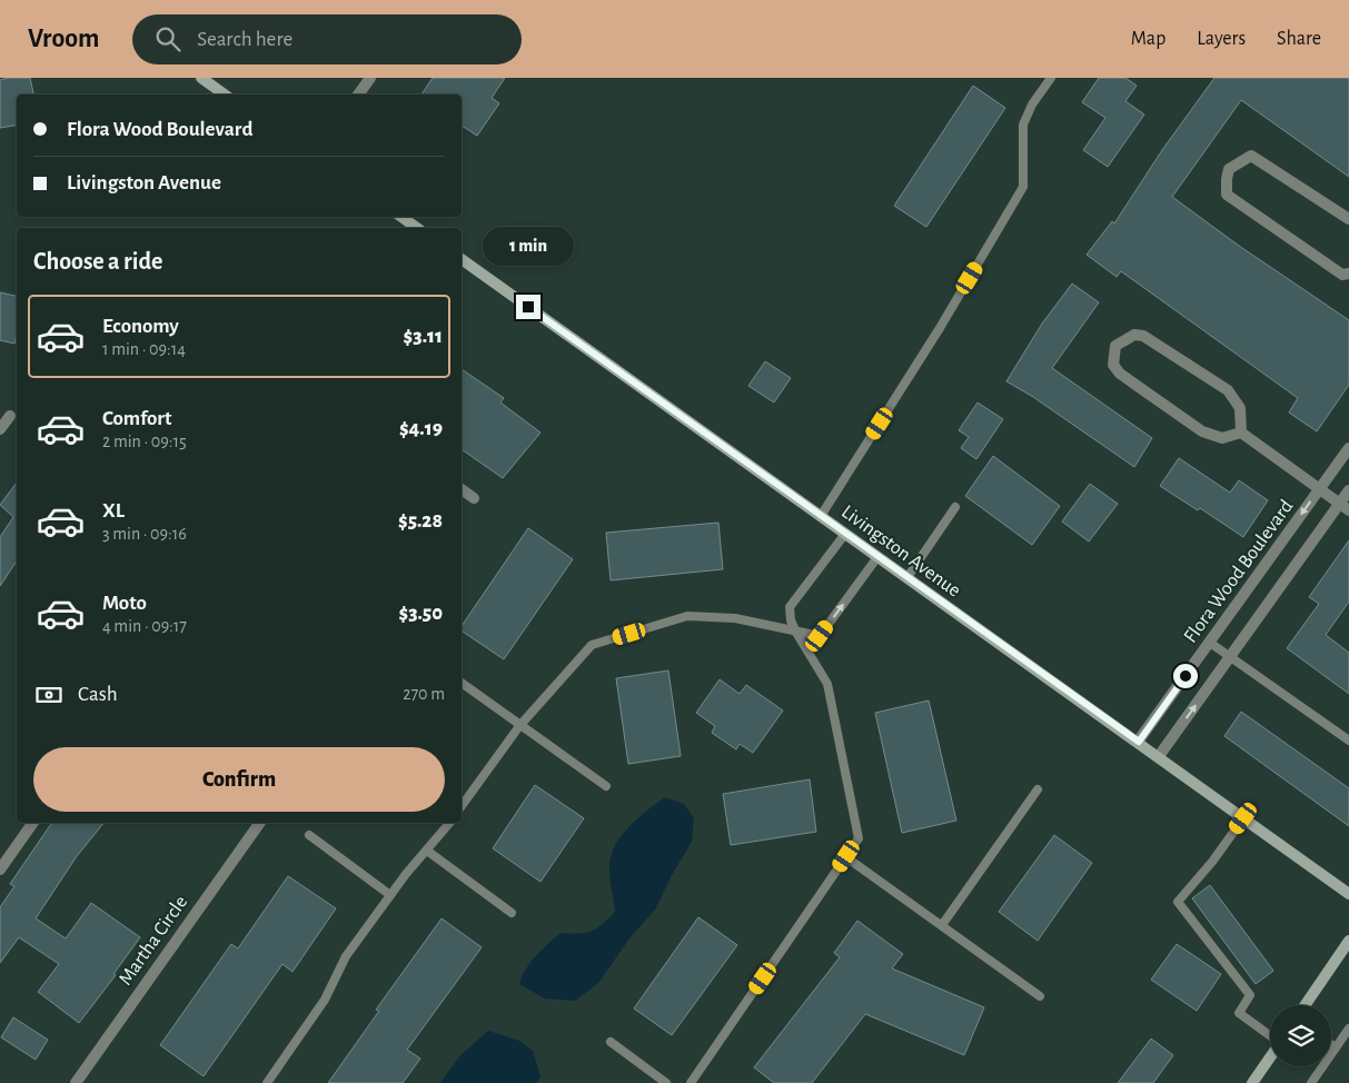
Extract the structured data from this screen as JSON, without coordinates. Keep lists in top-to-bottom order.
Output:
{
  "streets": {
    "street": ["Livingston Avenue", "Flora Wood Boulevard", "Martha Circle"]
  },
  "crossings": [
    ["Livingston Avenue", "Flora Wood Boulevard"]
  ],
  "page": {
    "header": "Vroom",
    "search": "Search here",
    "nav": ["Map", "Layers", "Share"],
    "banner": ["Flora Wood Boulevard", "Livingston Avenue"],
    "bubble": "1 min",
    "heading": "Choose a ride",
    "list": [
      {
        "name": "Economy",
        "note": "1 min · 09:14",
        "value": "$3.11"
      },
      {
        "name": "Comfort",
        "note": "2 min · 09:15",
        "value": "$4.19"
      },
      {
        "name": "XL",
        "note": "3 min · 09:16",
        "value": "$5.28"
      },
      {
        "name": "Moto",
        "note": "4 min · 09:17",
        "value": "$3.50"
      }
    ],
    "pay": ["Cash", "270 m"],
    "buttons": "Confirm"
  }
}
